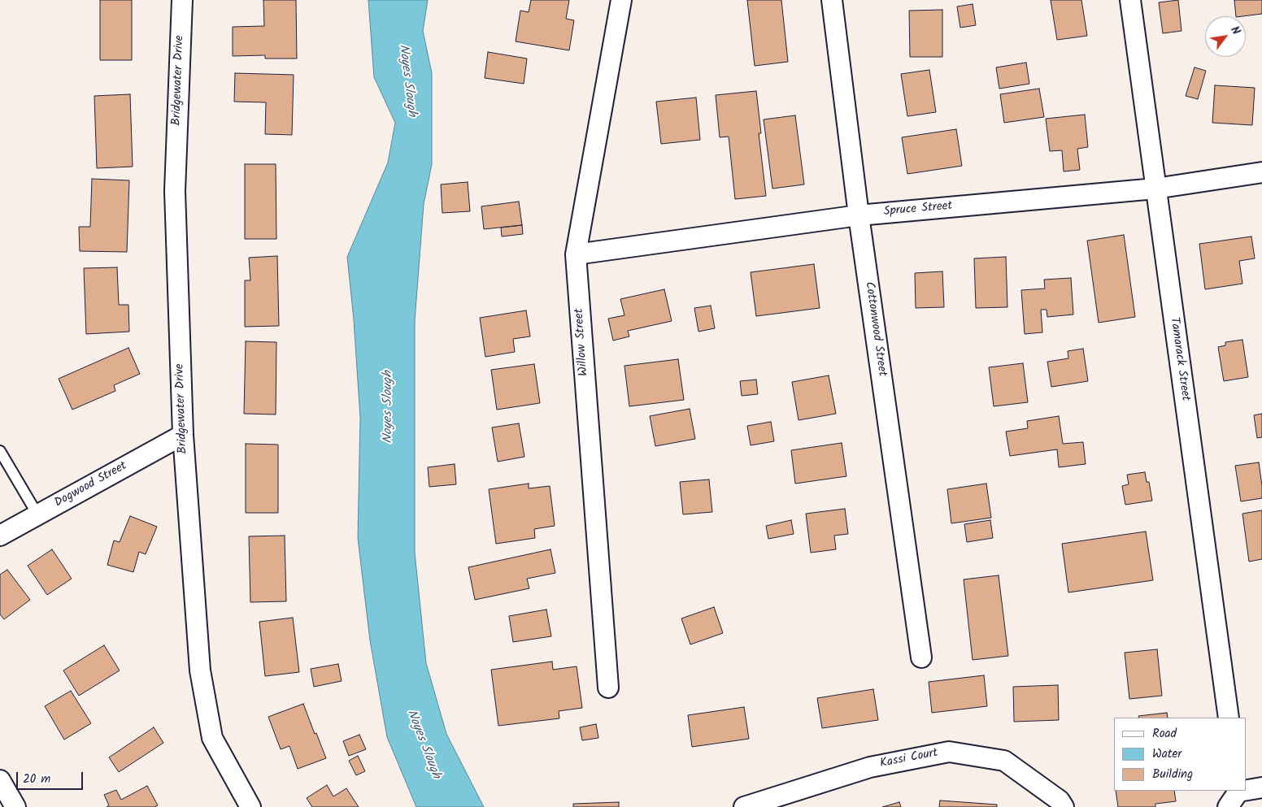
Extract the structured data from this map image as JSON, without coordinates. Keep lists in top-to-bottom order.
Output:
{
  "streets": {
    "street": [
      "Bridgewater Drive",
      "Spruce Street",
      "Cottonwood Street",
      "Willow Street",
      "Tamarack Street",
      "Dogwood Street",
      "Kassi Court"
    ]
  },
  "crossings": [
    ["Bridgewater Drive", "Dogwood Street"],
    ["Spruce Street", "Cottonwood Street"],
    ["Spruce Street", "Willow Street"],
    ["Spruce Street", "Tamarack Street"]
  ],
  "water": ["Noyes Slough"],
  "legend": ["Road", "Water", "Building"],
  "scale_bar": "20 m",
  "north": "top right"
}
